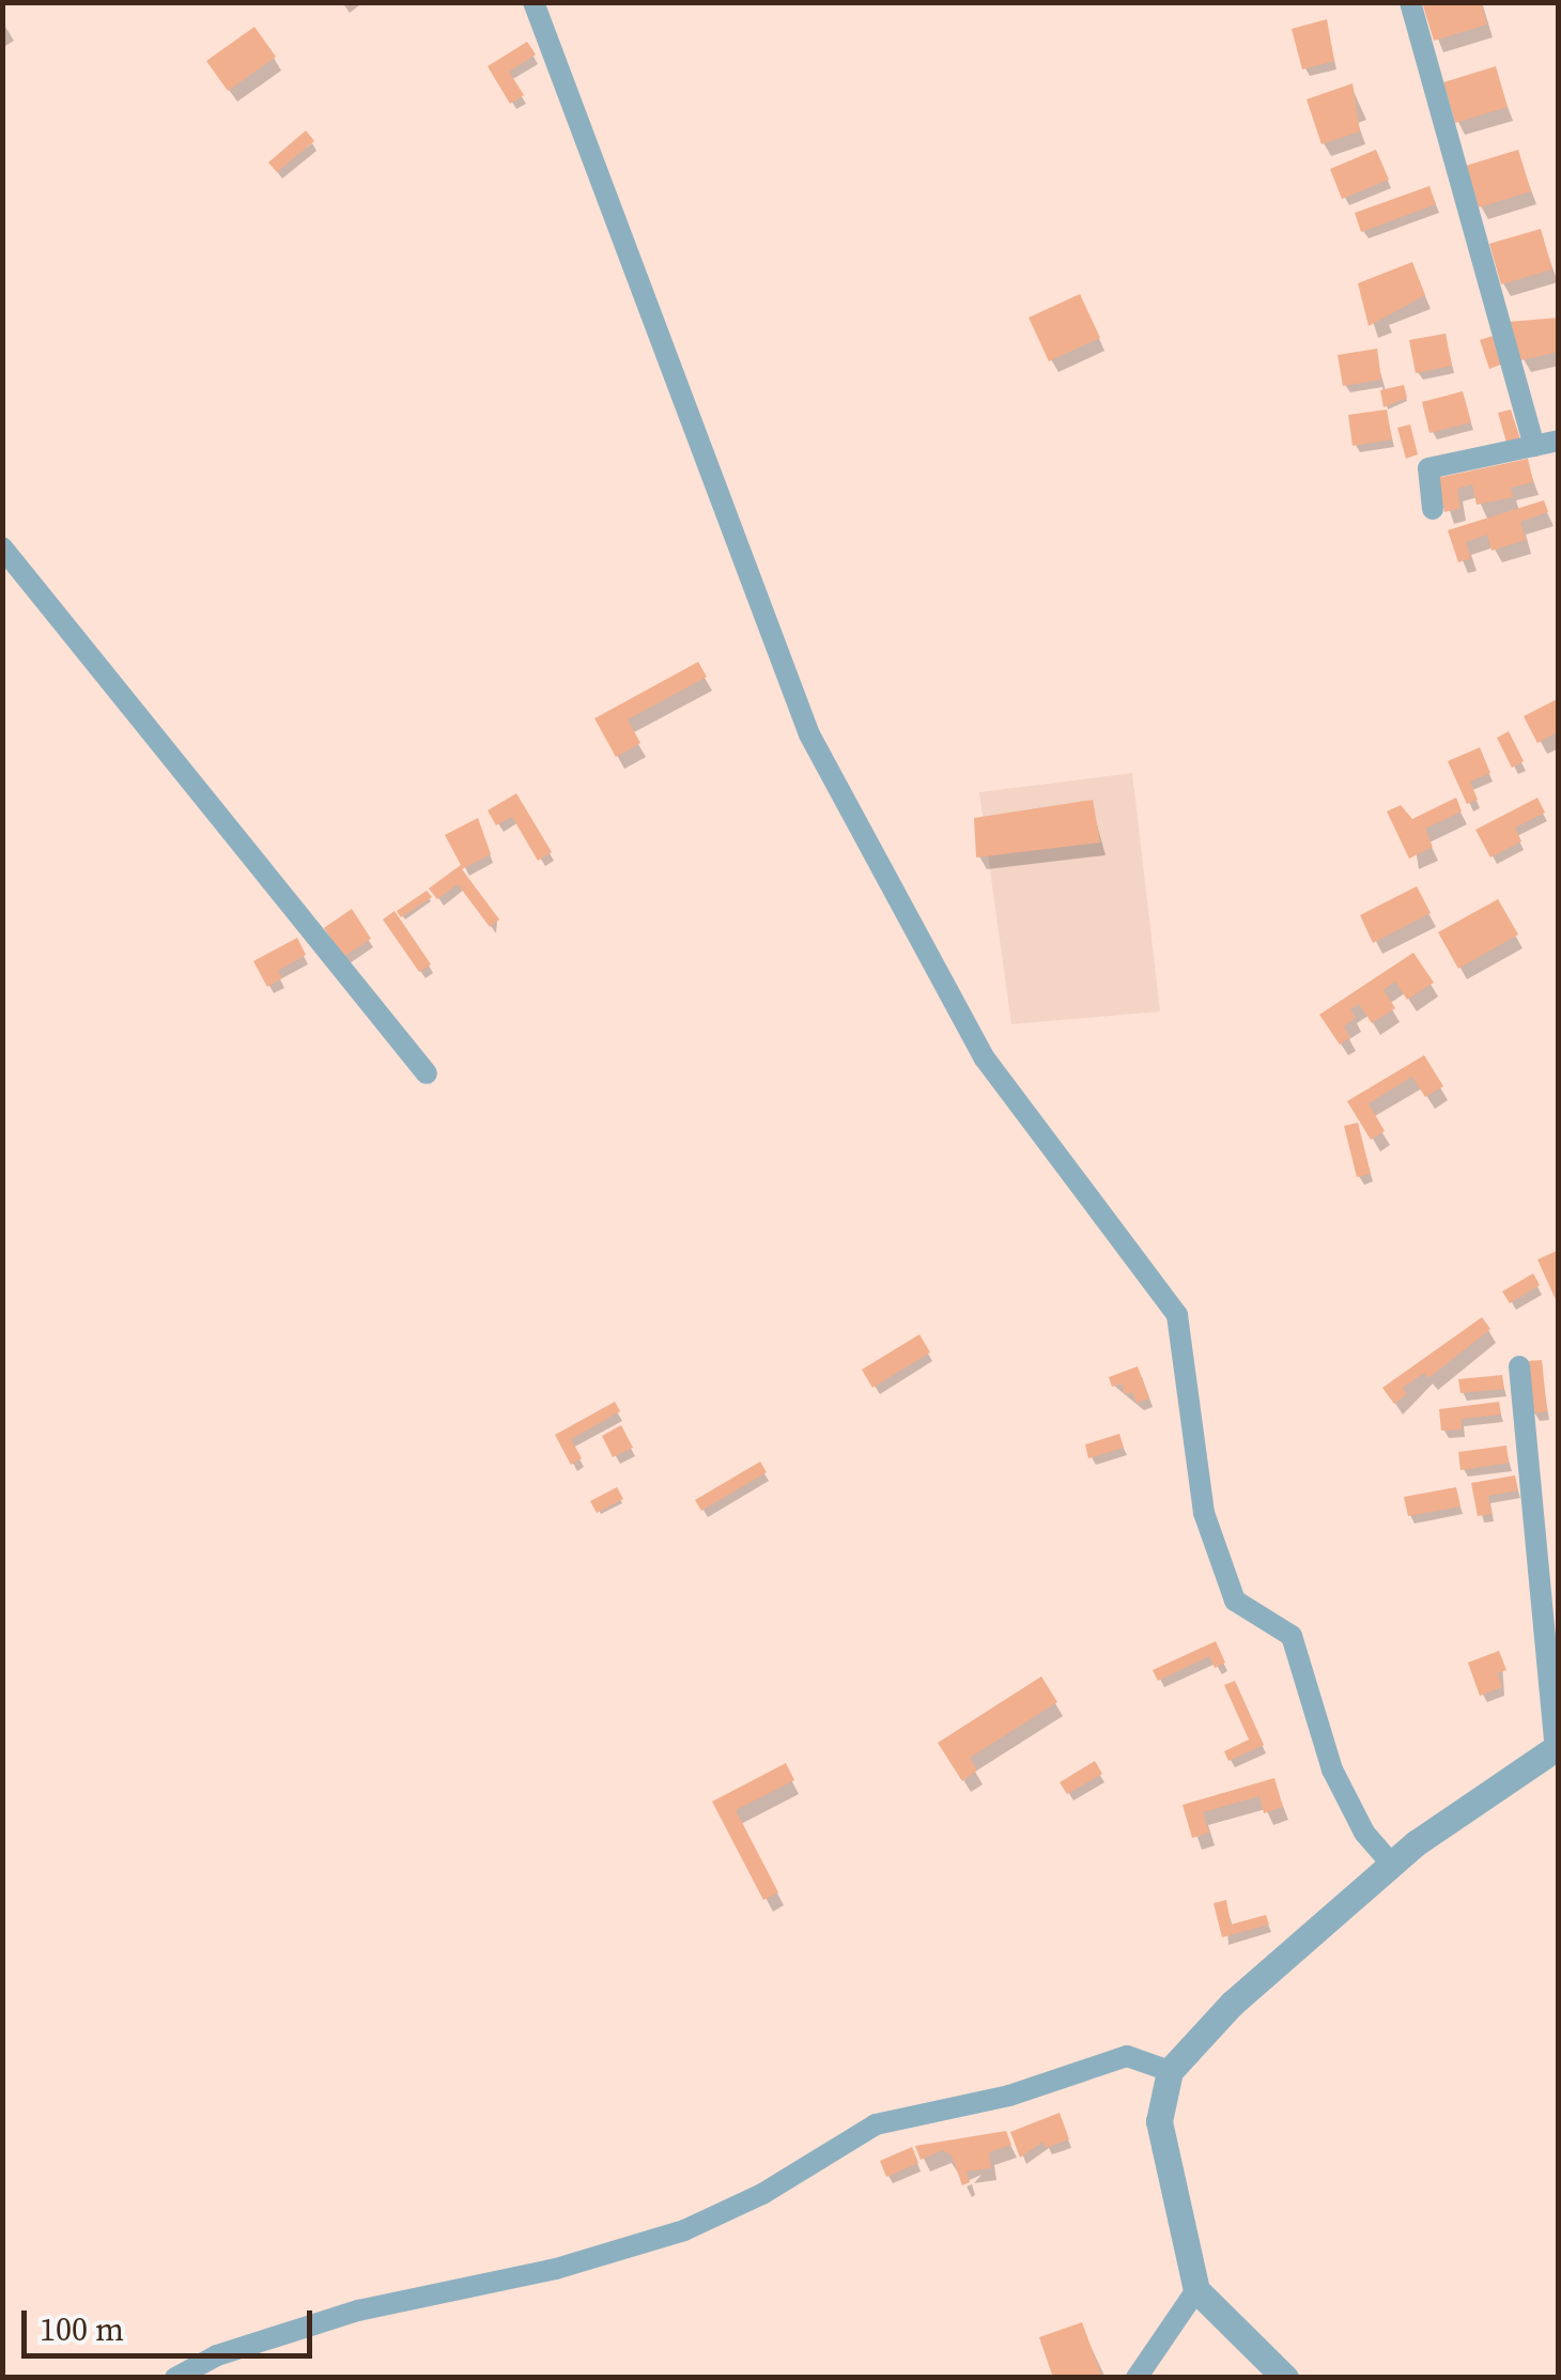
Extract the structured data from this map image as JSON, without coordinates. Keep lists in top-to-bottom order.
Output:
{
  "scale_bar": "100 m"
}
